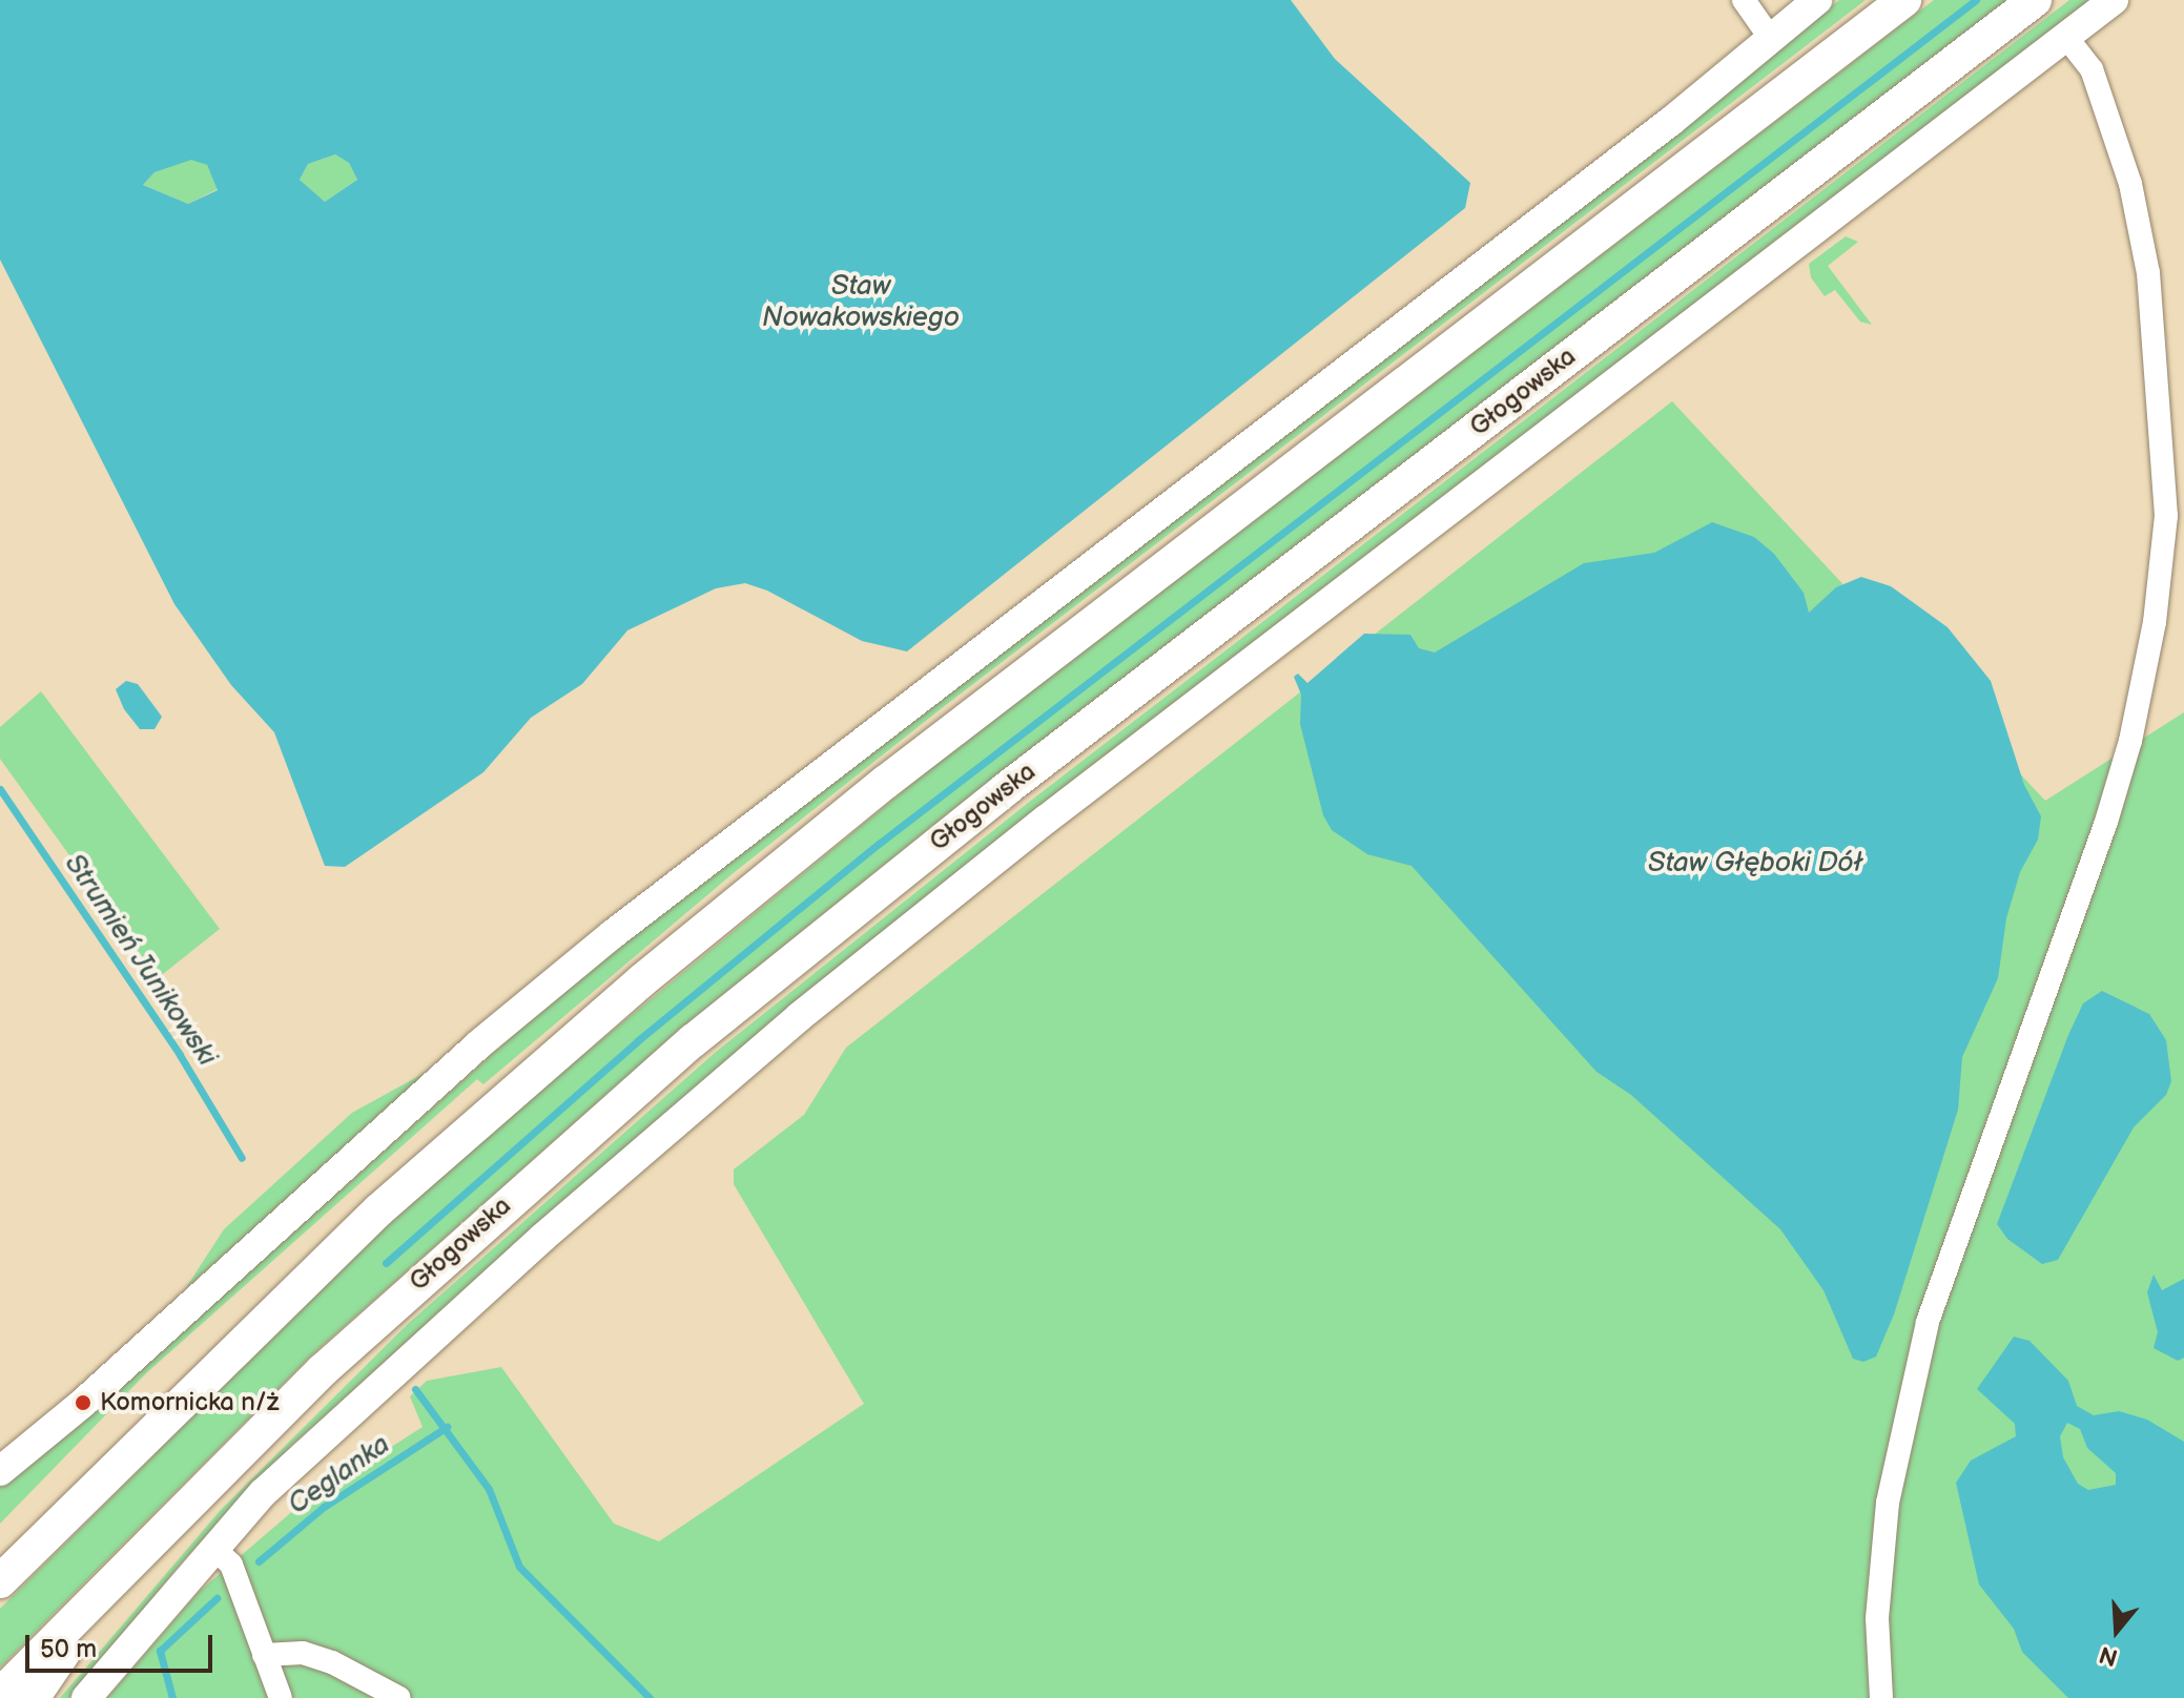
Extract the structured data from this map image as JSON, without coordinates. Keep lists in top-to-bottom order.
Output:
{
  "streets": {
    "main road": ["Głogowska"]
  },
  "water": [
    "Staw Nowakowskiego",
    "Staw Głęboki Dół",
    "Strumień Junikowski",
    "Ceglanka"
  ],
  "places": ["Komornicka n/ż"],
  "scale_bar": "50 m",
  "north": "bottom"
}
